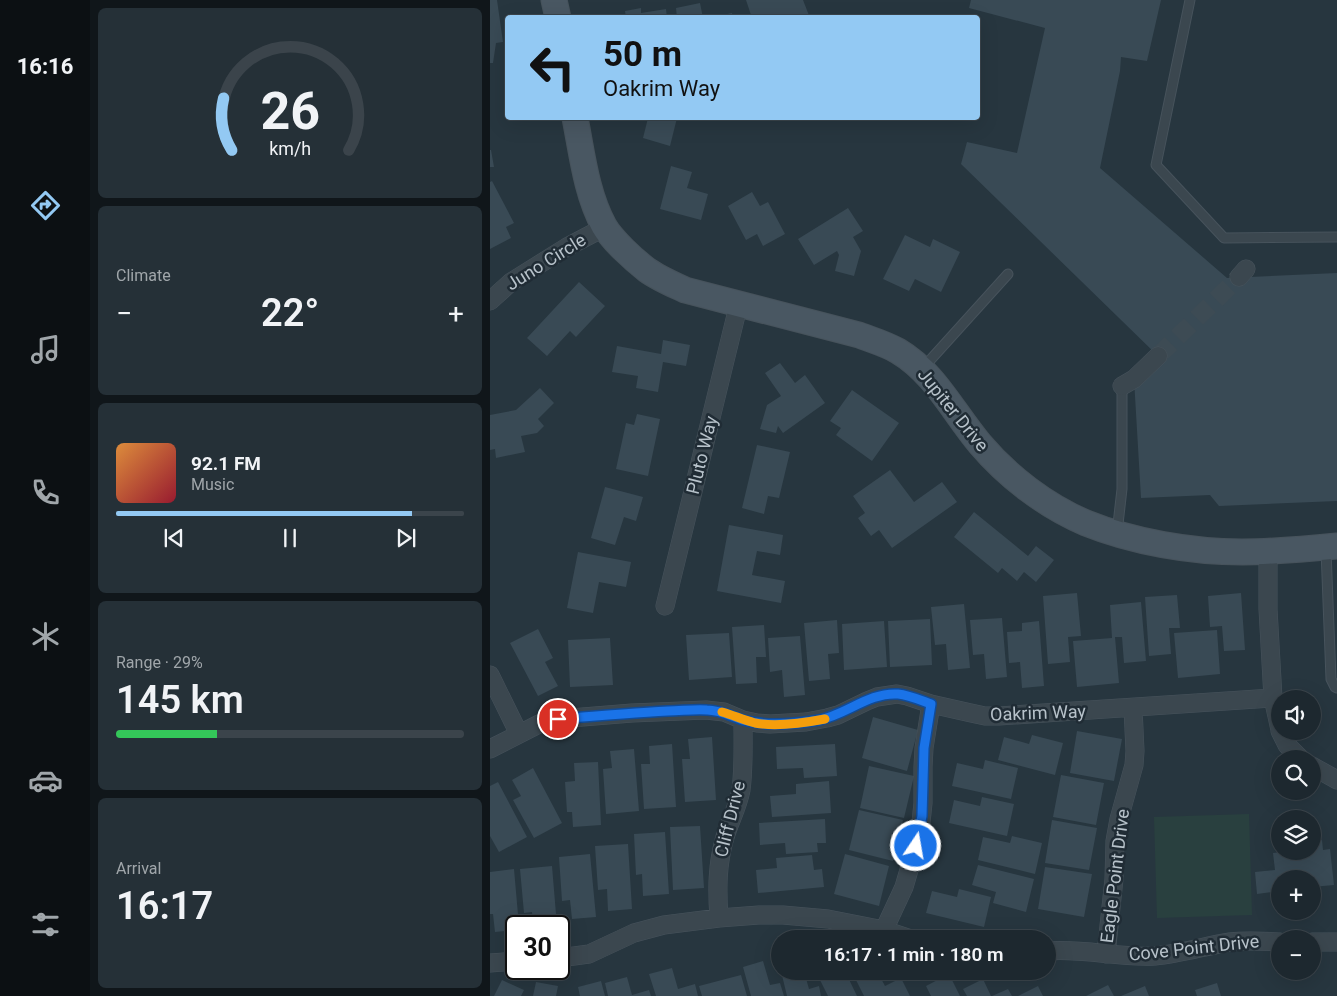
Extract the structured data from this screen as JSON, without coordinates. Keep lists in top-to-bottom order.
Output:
{
  "streets": {
    "street": [
      "Juno Circle",
      "Jupiter Drive",
      "Pluto Way",
      "Oakrim Way",
      "Cliff Drive",
      "Eagle Point Drive",
      "Cove Point Drive"
    ]
  },
  "crossings": [
    ["Juno Circle", "Jupiter Drive"],
    ["Jupiter Drive", "Pluto Way"],
    ["Oakrim Way", "Cliff Drive"],
    ["Oakrim Way", "Eagle Point Drive"],
    ["Eagle Point Drive", "Cove Point Drive"]
  ],
  "page": {
    "tabs": "16:16",
    "turn": ["50 m", "Oakrim Way"],
    "tile": [
      "Climate",
      ["Range · 29%", "145 km"],
      ["Arrival", "16:17"]
    ],
    "heat": ["−", "22°", "+"],
    "song": ["92.1 FM", "Music"],
    "map_buttons": ["+", "−"],
    "limit": "30",
    "trip": "16:17 · 1 min · 180 m",
    "gauge": ["26", "km/h"]
  }
}
